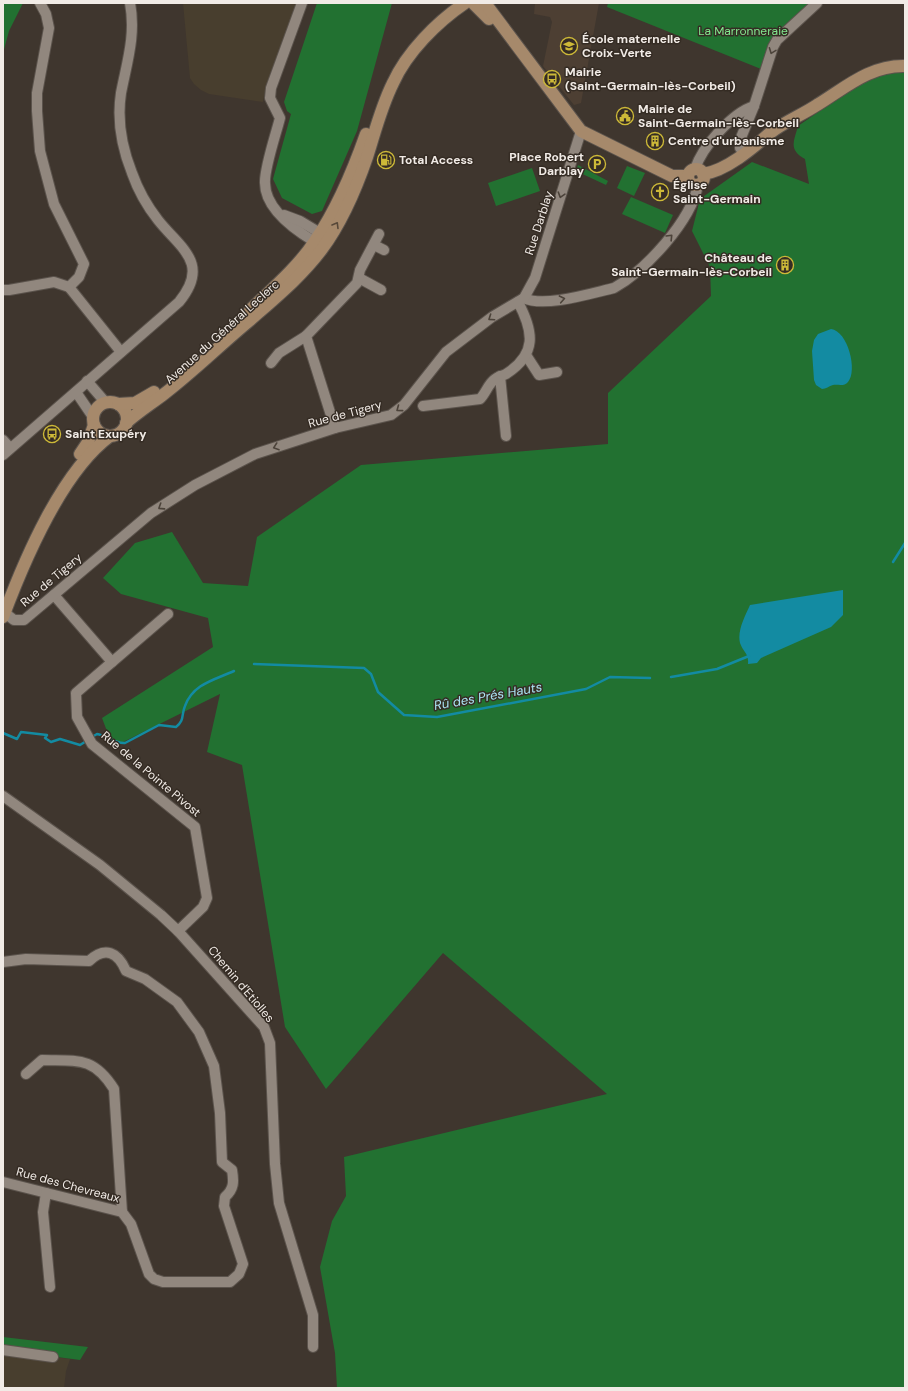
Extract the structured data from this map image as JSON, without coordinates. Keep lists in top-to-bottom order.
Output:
{
  "streets": {
    "main road": ["Avenue du Général Leclerc"],
    "street": [
      "Rue Darblay",
      "Rue de Tigery",
      "Rue de la Pointe Pivost",
      "Chemin d'Etiolles",
      "Rue des Chevreaux"
    ]
  },
  "crossings": [
    ["Rue Darblay", "Rue de Tigery"],
    ["Avenue du Général Leclerc", "Rue de Tigery"],
    ["Rue de la Pointe Pivost", "Chemin d'Etiolles"]
  ],
  "one_way": ["Rue Darblay"],
  "water": ["Rû des Prés Hauts"],
  "parks": ["La Marronneraie"],
  "places": {
    "school or university": ["École maternelle Croix-Verte"],
    "bus stop": ["Mairie (Saint-Germain-lès-Corbeil)", "Saint Exupéry"],
    "public building": ["Mairie de Saint-Germain-lès-Corbeil"],
    "building": ["Centre d'urbanisme", "Château de Saint-Germain-lès-Corbeil"],
    "fuel station": ["Total Access"],
    "parking": ["Place Robert Darblay"],
    "church": ["Église Saint-Germain"]
  }
}
